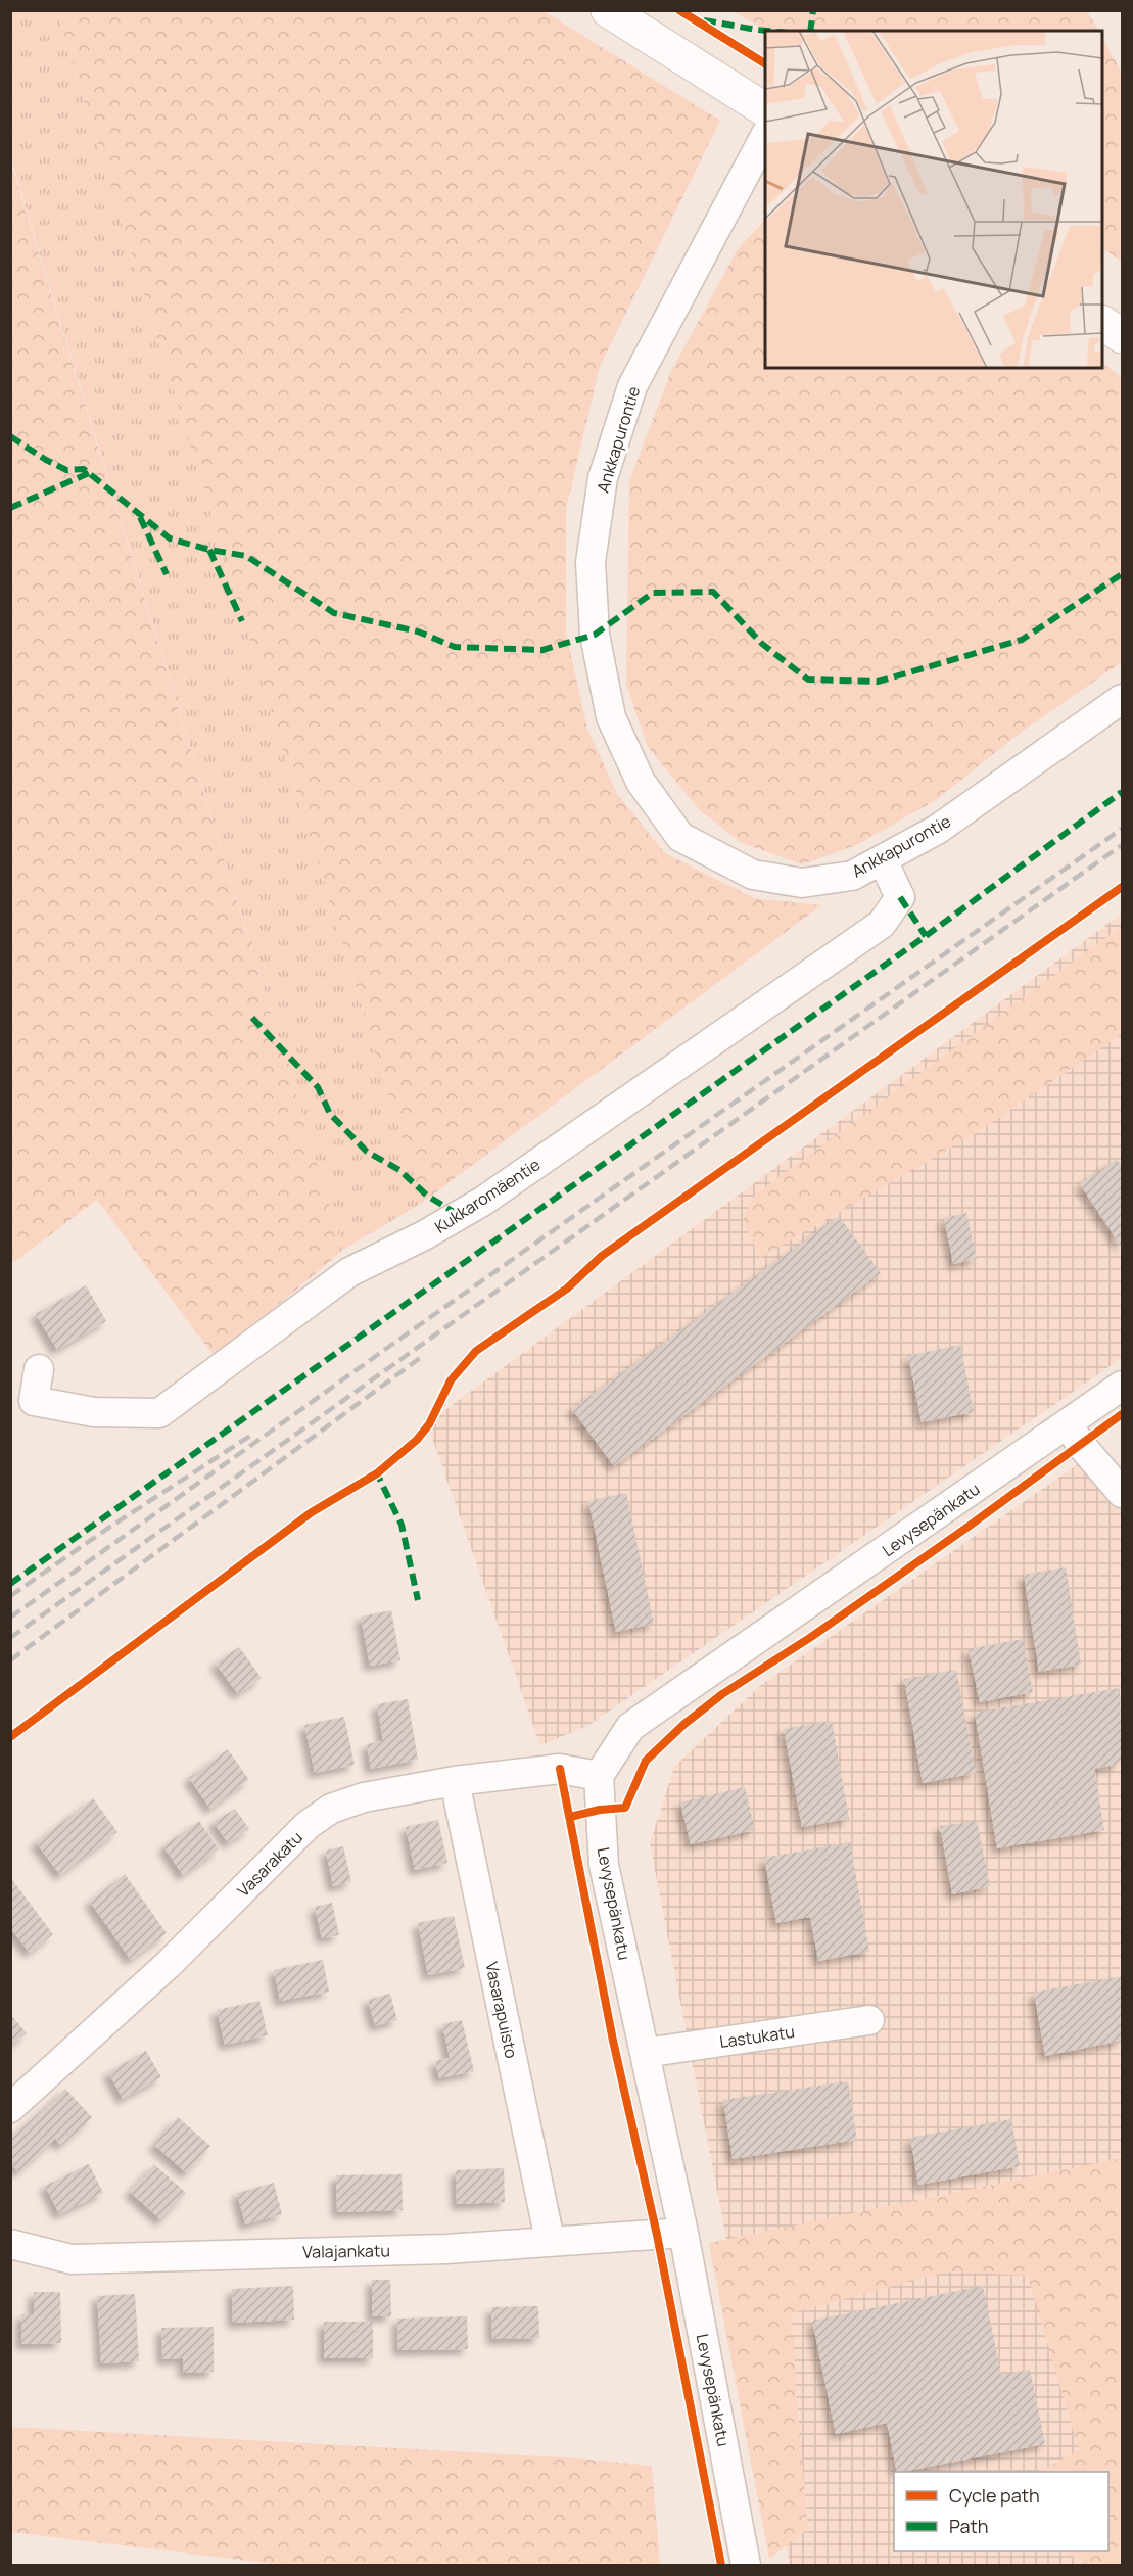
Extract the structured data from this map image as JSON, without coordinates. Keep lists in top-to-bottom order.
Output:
{
  "streets": {
    "street": [
      "Ankkapurontie",
      "Kukkaromäentie",
      "Levysepänkatu",
      "Vasarakatu",
      "Vasarapuisto",
      "Lastukatu",
      "Valajankatu"
    ]
  },
  "crossings": [
    ["Ankkapurontie", "Kukkaromäentie"],
    ["Levysepänkatu", "Vasarakatu"],
    ["Levysepänkatu", "Lastukatu"],
    ["Levysepänkatu", "Valajankatu"],
    ["Vasarakatu", "Vasarapuisto"],
    ["Vasarapuisto", "Valajankatu"]
  ],
  "legend": ["Cycle path", "Path"]
}
